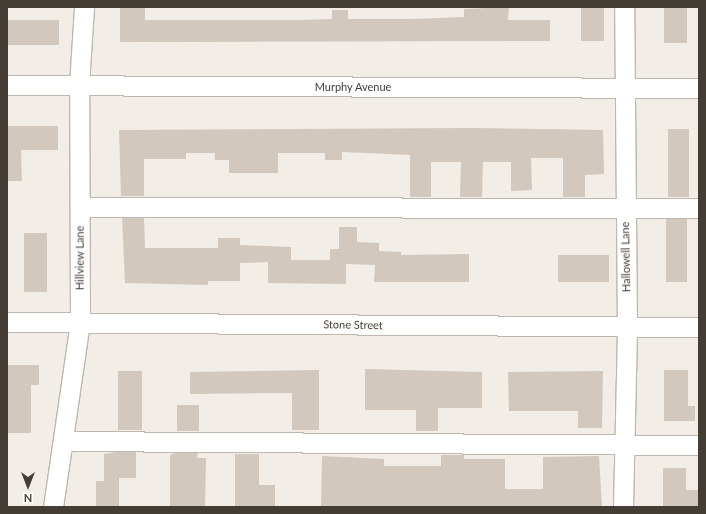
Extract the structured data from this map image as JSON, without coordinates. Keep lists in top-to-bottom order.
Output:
{
  "streets": {
    "street": [
      "Murphy Avenue",
      "Hallowell Lane",
      "Hillview Lane",
      "Stone Street"
    ]
  },
  "crossings": [
    ["Murphy Avenue", "Hallowell Lane"],
    ["Murphy Avenue", "Hillview Lane"],
    ["Hallowell Lane", "Stone Street"],
    ["Hillview Lane", "Stone Street"]
  ],
  "north": "bottom"
}
